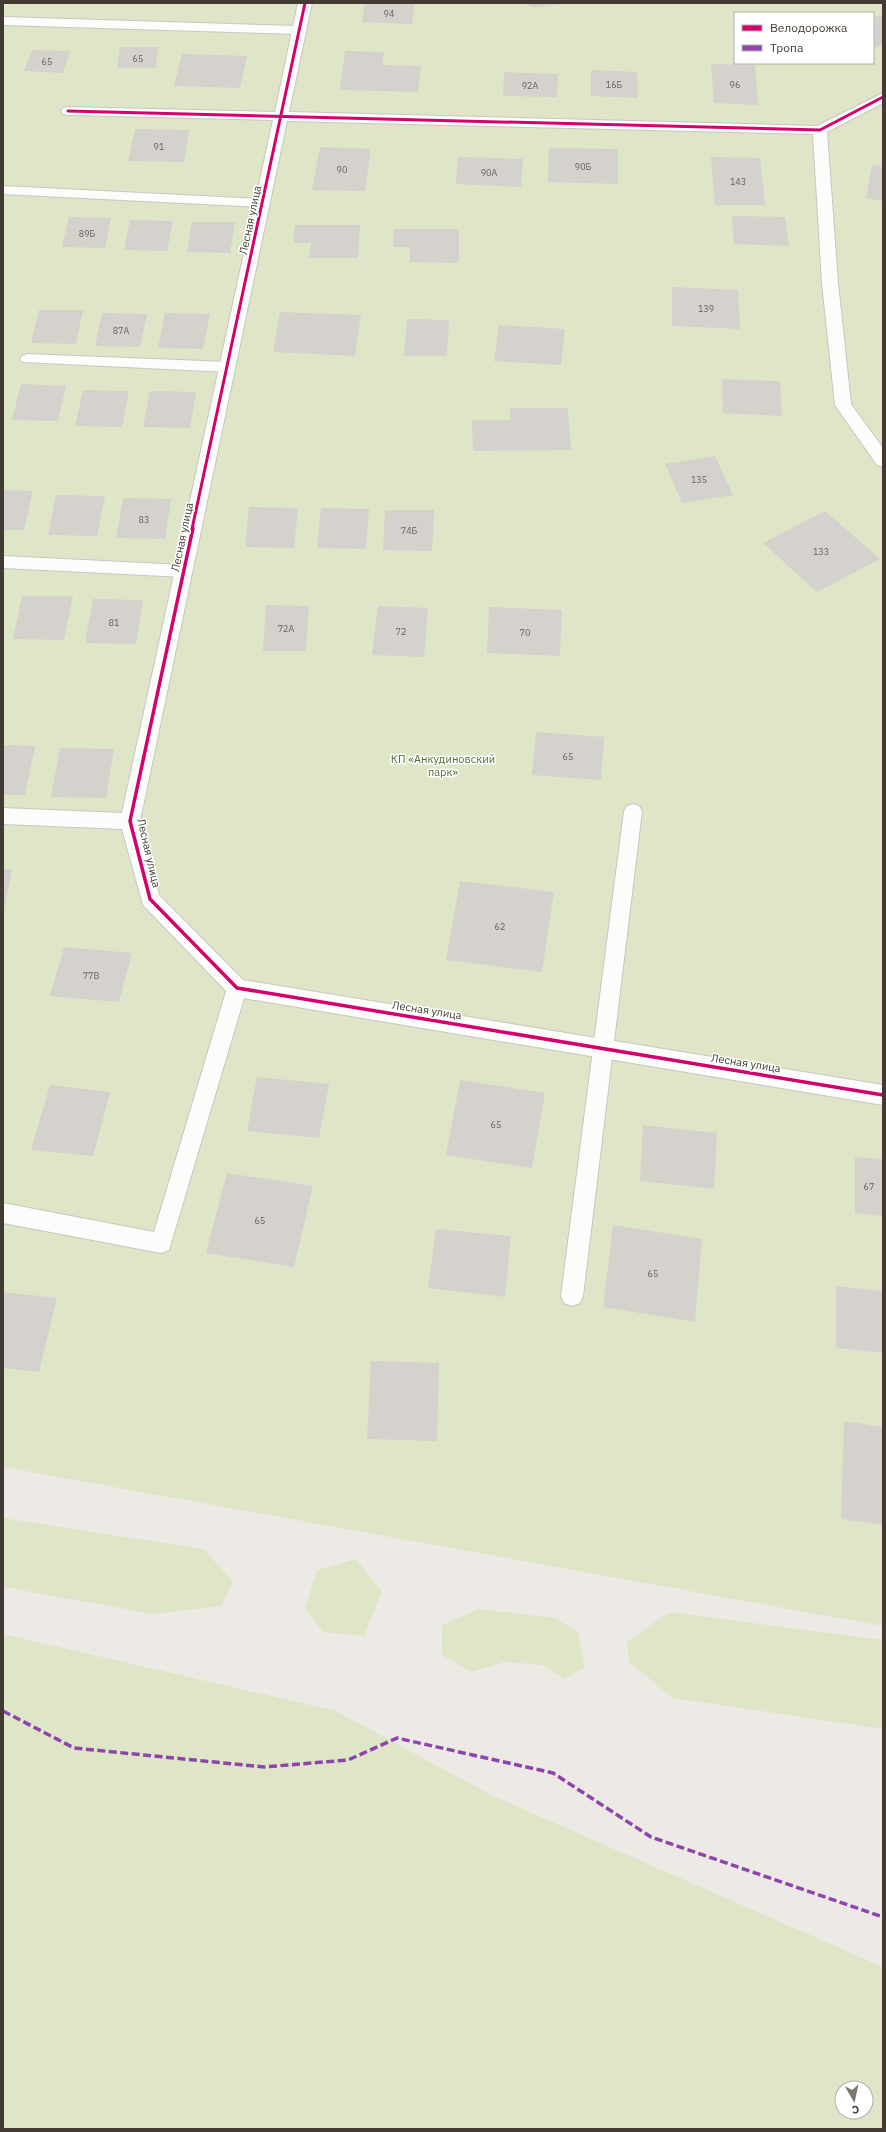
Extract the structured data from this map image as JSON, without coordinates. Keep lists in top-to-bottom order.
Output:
{
  "streets": {
    "street": ["Лесная улица"]
  },
  "parks": ["КП «Анкудиновский парк»"],
  "house_numbers": [
    "94",
    "65",
    "65",
    "16Б",
    "96",
    "92А",
    "91",
    "90Б",
    "90",
    "90А",
    "143",
    "89Б",
    "139",
    "87А",
    "135",
    "83",
    "74Б",
    "133",
    "81",
    "72А",
    "72",
    "70",
    "65",
    "62",
    "77В",
    "65",
    "67",
    "65",
    "65"
  ],
  "legend": ["Велодорожка", "Тропа"],
  "north": "bottom"
}
